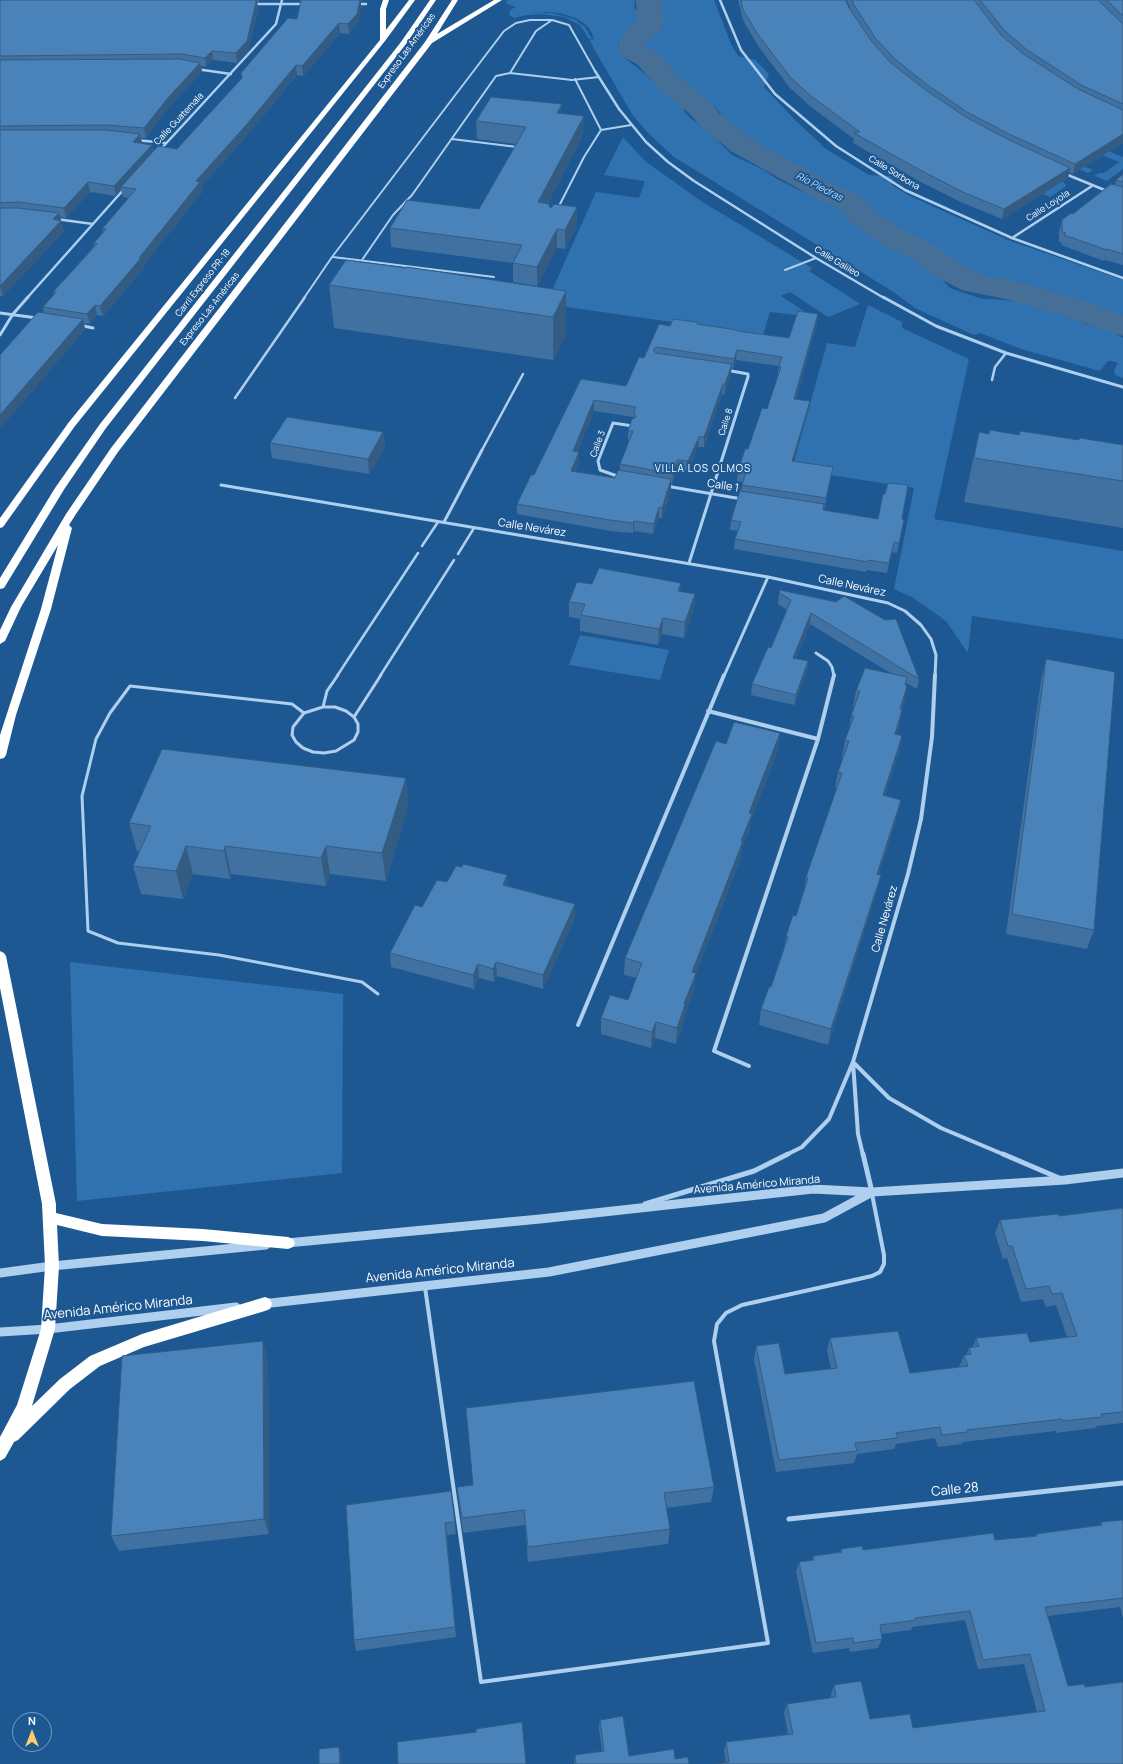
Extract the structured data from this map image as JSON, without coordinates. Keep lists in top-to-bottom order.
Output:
{
  "streets": {
    "highway": ["Expreso Las Américas", "Carril Expreso PR-18"],
    "street": [
      "Calle Guatemala",
      "Calle Sorbona",
      "Calle Loyola",
      "Calle Galileo",
      "Calle 8",
      "Calle 3",
      "Calle 1",
      "Calle Nevárez",
      "Avenida Américo Miranda",
      "Calle 28"
    ]
  },
  "crossings": [
    ["Calle Sorbona", "Calle Loyola"],
    ["Calle 8", "Calle 1"],
    ["Calle 8", "Calle Nevárez"],
    ["Calle Nevárez", "Avenida Américo Miranda"]
  ],
  "districts": ["VILLA LOS OLMOS"],
  "water": ["Río Piedras"],
  "north": "top"
}
